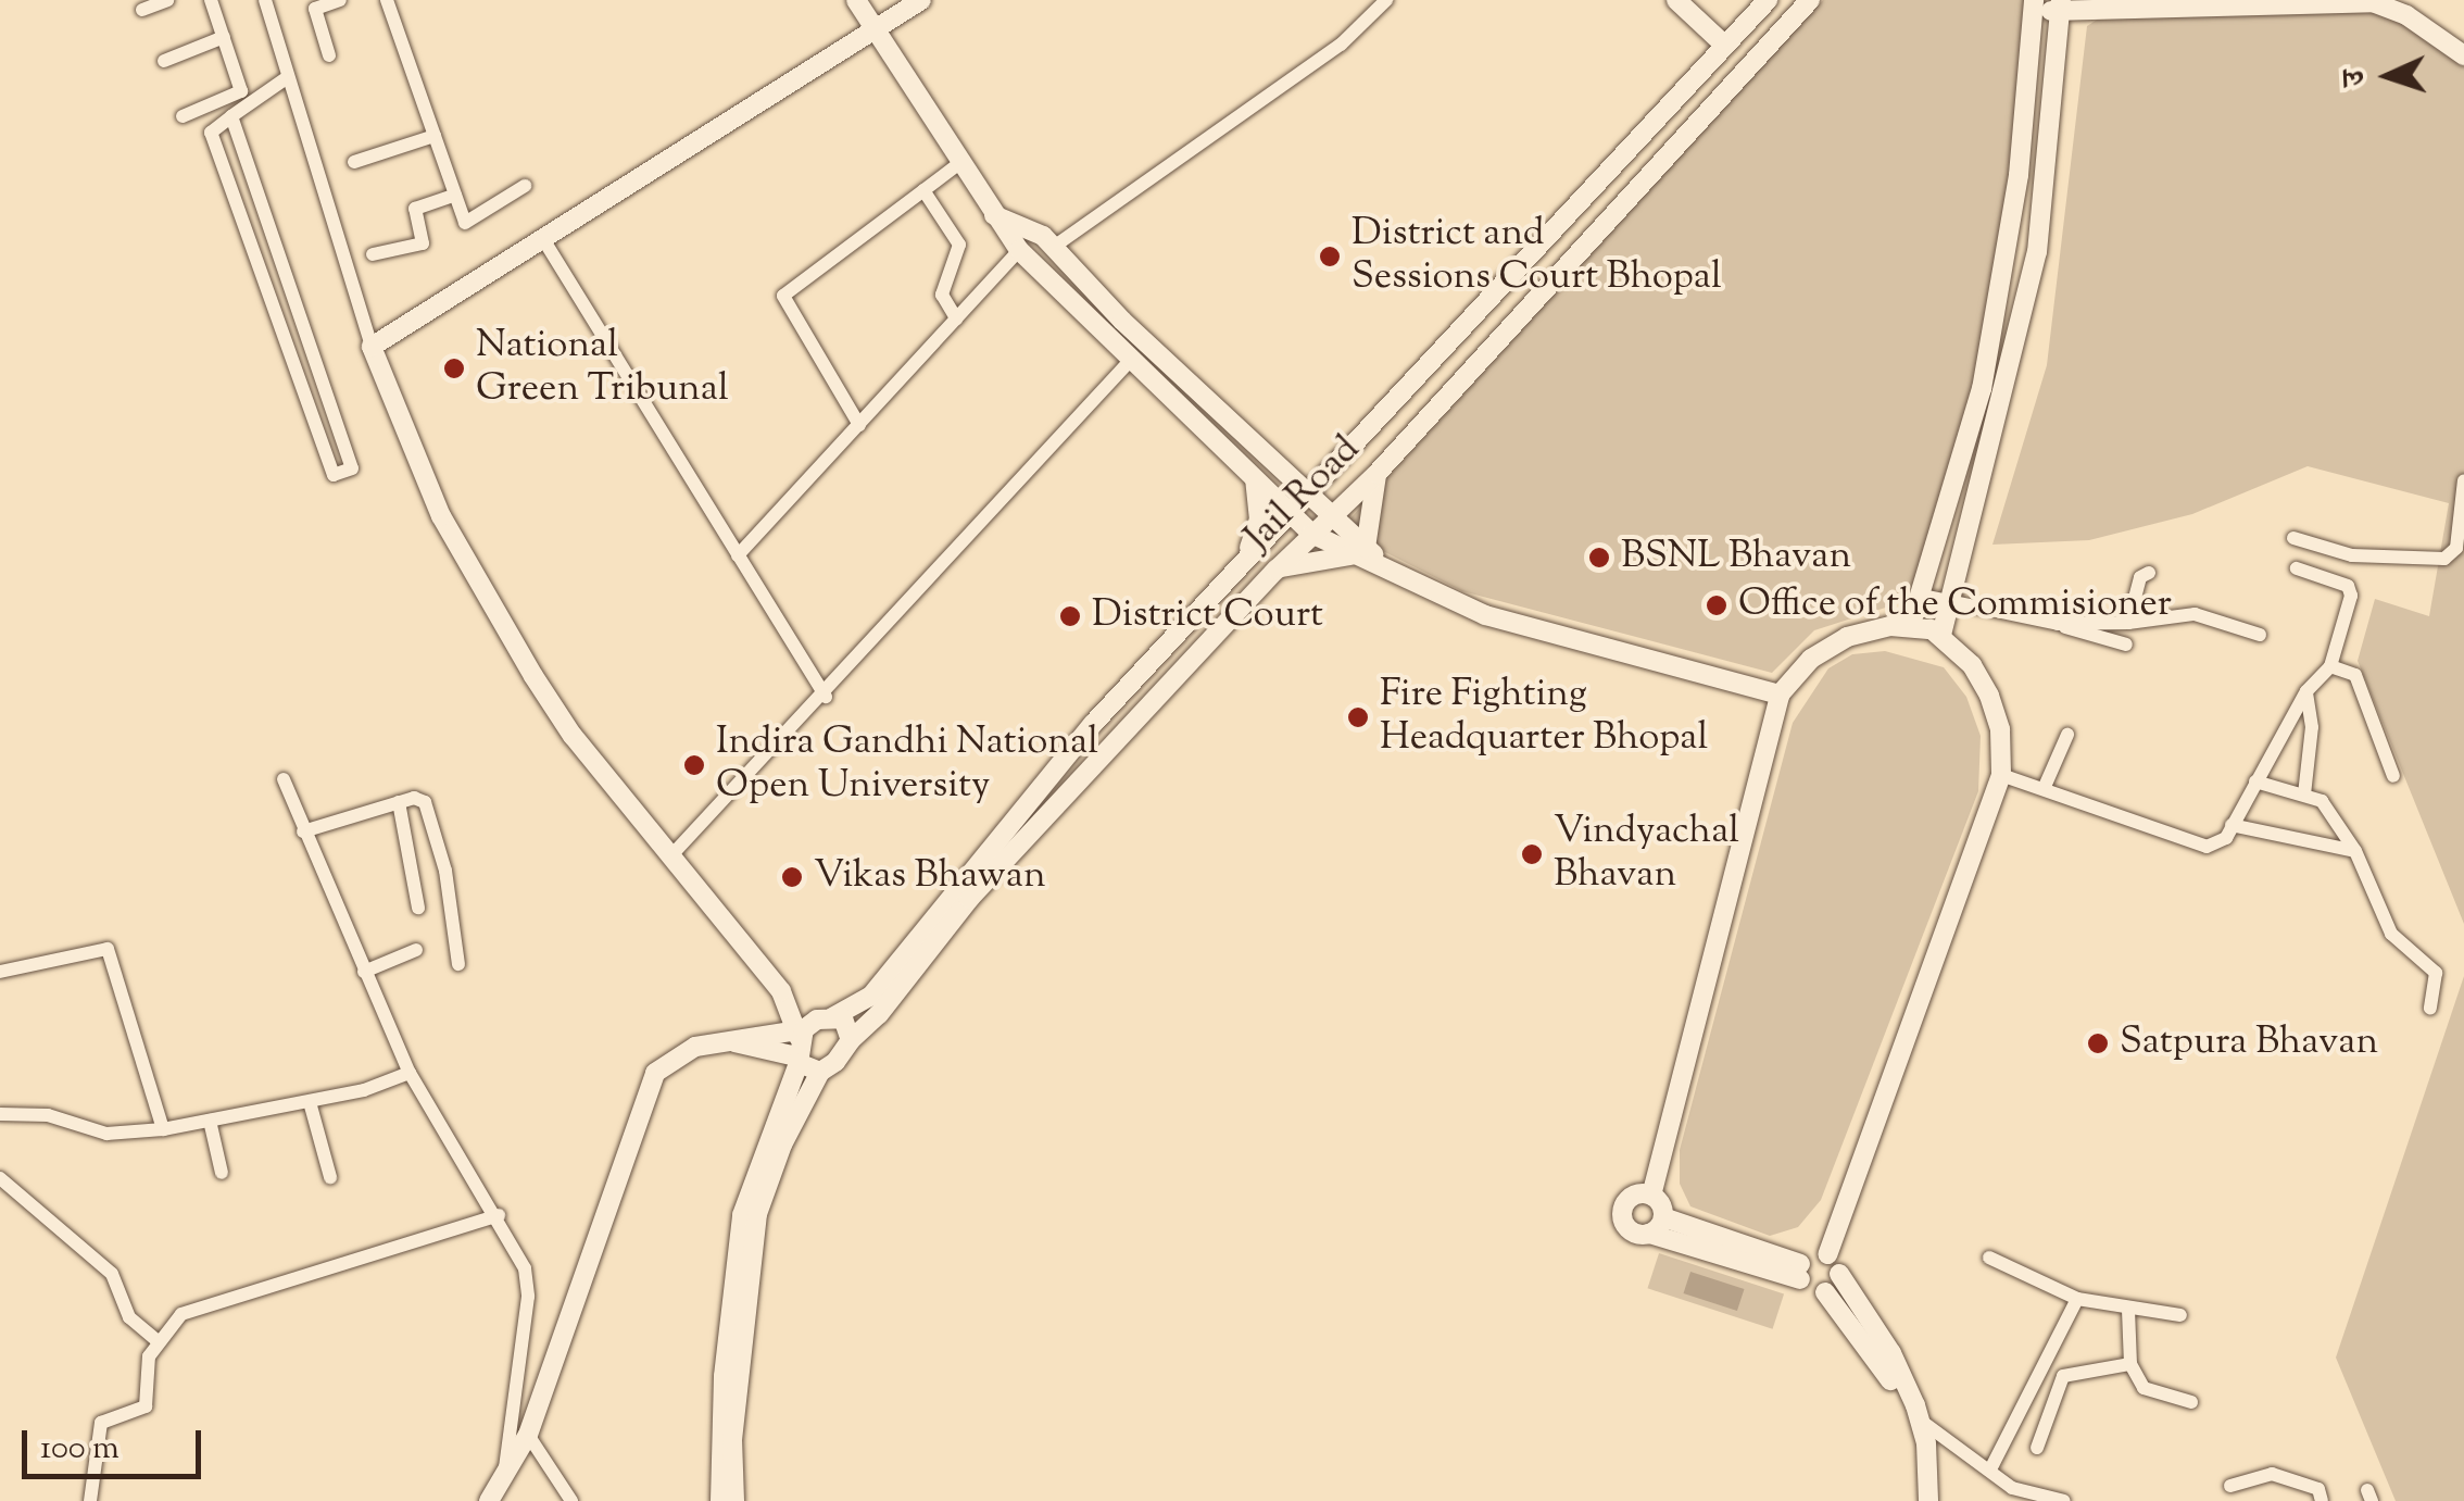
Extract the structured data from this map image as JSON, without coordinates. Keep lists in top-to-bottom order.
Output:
{
  "streets": {
    "street": ["Jail Road"]
  },
  "places": [
    "District and Sessions Court Bhopal",
    "National Green Tribunal",
    "BSNL Bhavan",
    "Office of the Commisioner",
    "District Court",
    "Fire Fighting Headquarter Bhopal",
    "Indira Gandhi National Open University",
    "Vindyachal Bhavan",
    "Vikas Bhawan",
    "Satpura Bhavan"
  ],
  "scale_bar": "100 m",
  "north": "left"
}
